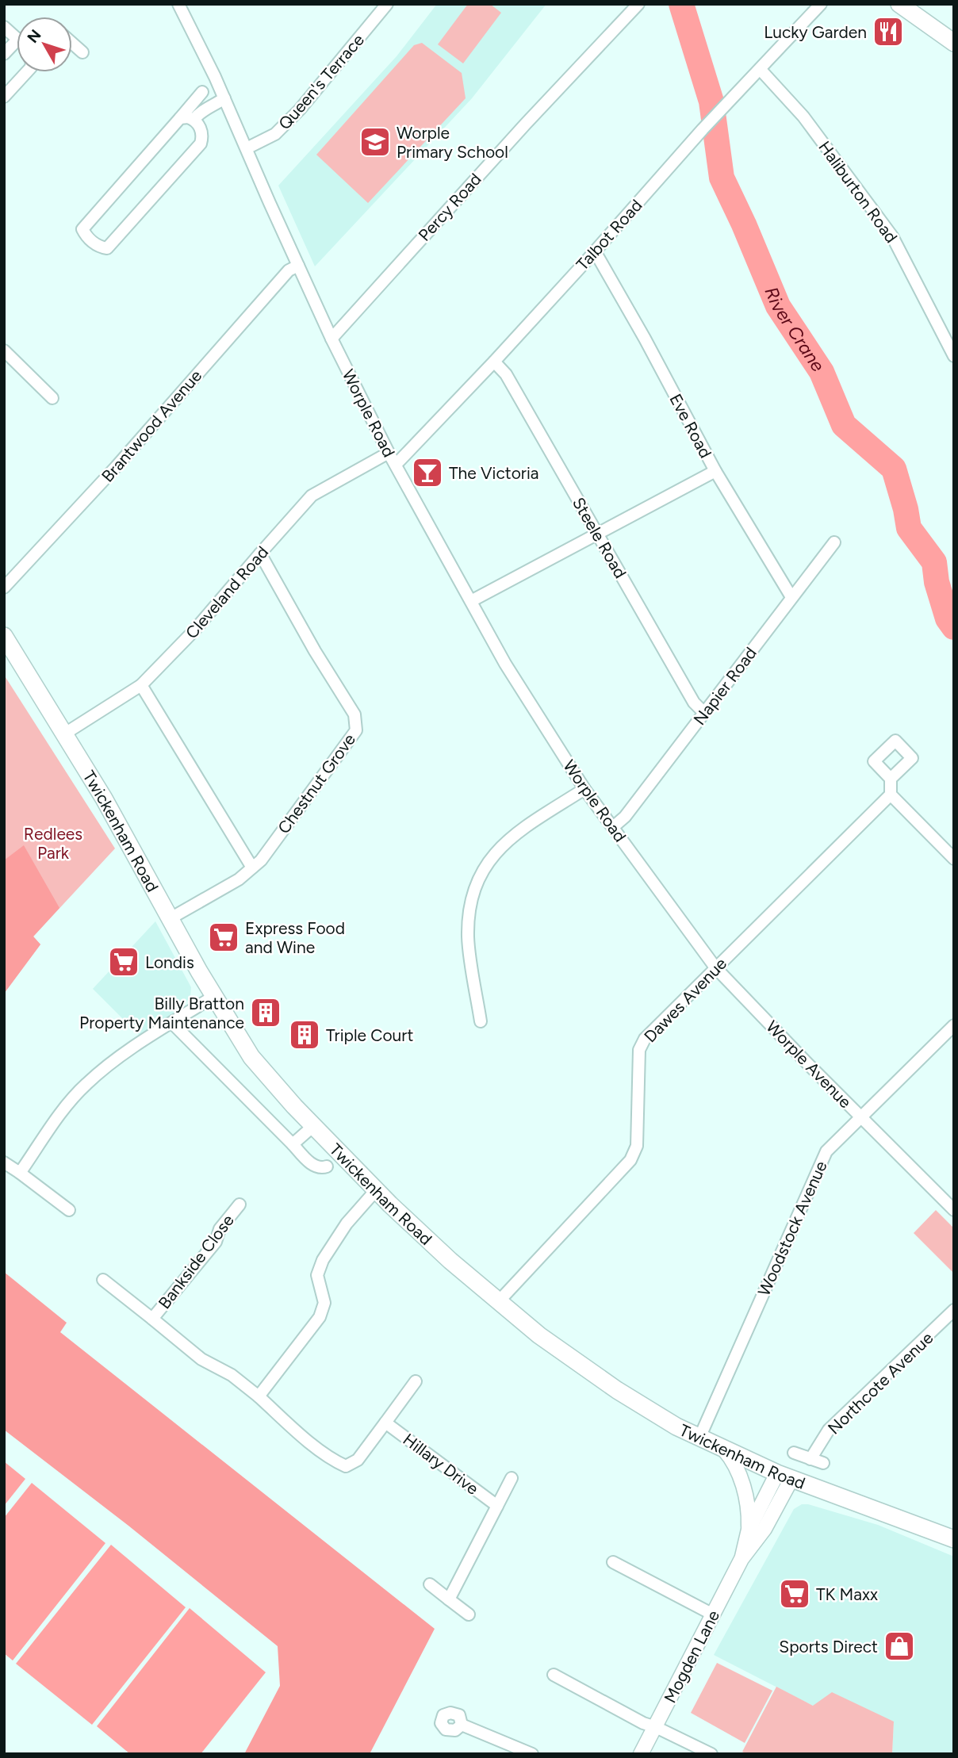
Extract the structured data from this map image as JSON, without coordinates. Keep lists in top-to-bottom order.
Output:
{
  "streets": {
    "main road": ["Twickenham Road"],
    "street": [
      "Queen's Terrace",
      "Haliburton Road",
      "Percy Road",
      "Talbot Road",
      "Worple Road",
      "Brantwood Avenue",
      "Eve Road",
      "Steele Road",
      "Cleveland Road",
      "Napier Road",
      "Chestnut Grove",
      "Dawes Avenue",
      "Worple Avenue",
      "Woodstock Avenue",
      "Bankside Close",
      "Northcote Avenue",
      "Hillary Drive",
      "Mogden Lane"
    ]
  },
  "crossings": [
    ["Queen's Terrace", "Worple Road"],
    ["Haliburton Road", "Talbot Road"],
    ["Percy Road", "Worple Road"],
    ["Talbot Road", "Worple Road"],
    ["Talbot Road", "Eve Road"],
    ["Talbot Road", "Steele Road"],
    ["Worple Road", "Brantwood Avenue"],
    ["Worple Road", "Cleveland Road"],
    ["Worple Road", "Napier Road"],
    ["Worple Road", "Worple Avenue"],
    ["Eve Road", "Napier Road"],
    ["Steele Road", "Napier Road"],
    ["Cleveland Road", "Chestnut Grove"],
    ["Cleveland Road", "Twickenham Road"],
    ["Chestnut Grove", "Twickenham Road"],
    ["Twickenham Road", "Dawes Avenue"],
    ["Twickenham Road", "Woodstock Avenue"],
    ["Twickenham Road", "Mogden Lane"],
    ["Dawes Avenue", "Worple Avenue"],
    ["Worple Avenue", "Woodstock Avenue"],
    ["Bankside Close", "Hillary Drive"]
  ],
  "water": ["River Crane"],
  "parks": ["Redlees Park"],
  "places": {
    "restaurant": ["Lucky Garden"],
    "school or university": ["Worple Primary School"],
    "bar": ["The Victoria"],
    "supermarket": ["Express Food and Wine", "Londis", "TK Maxx"],
    "building": ["Billy Bratton Property Maintenance", "Triple Court"],
    "shop": ["Sports Direct"]
  },
  "north": "top left"
}
